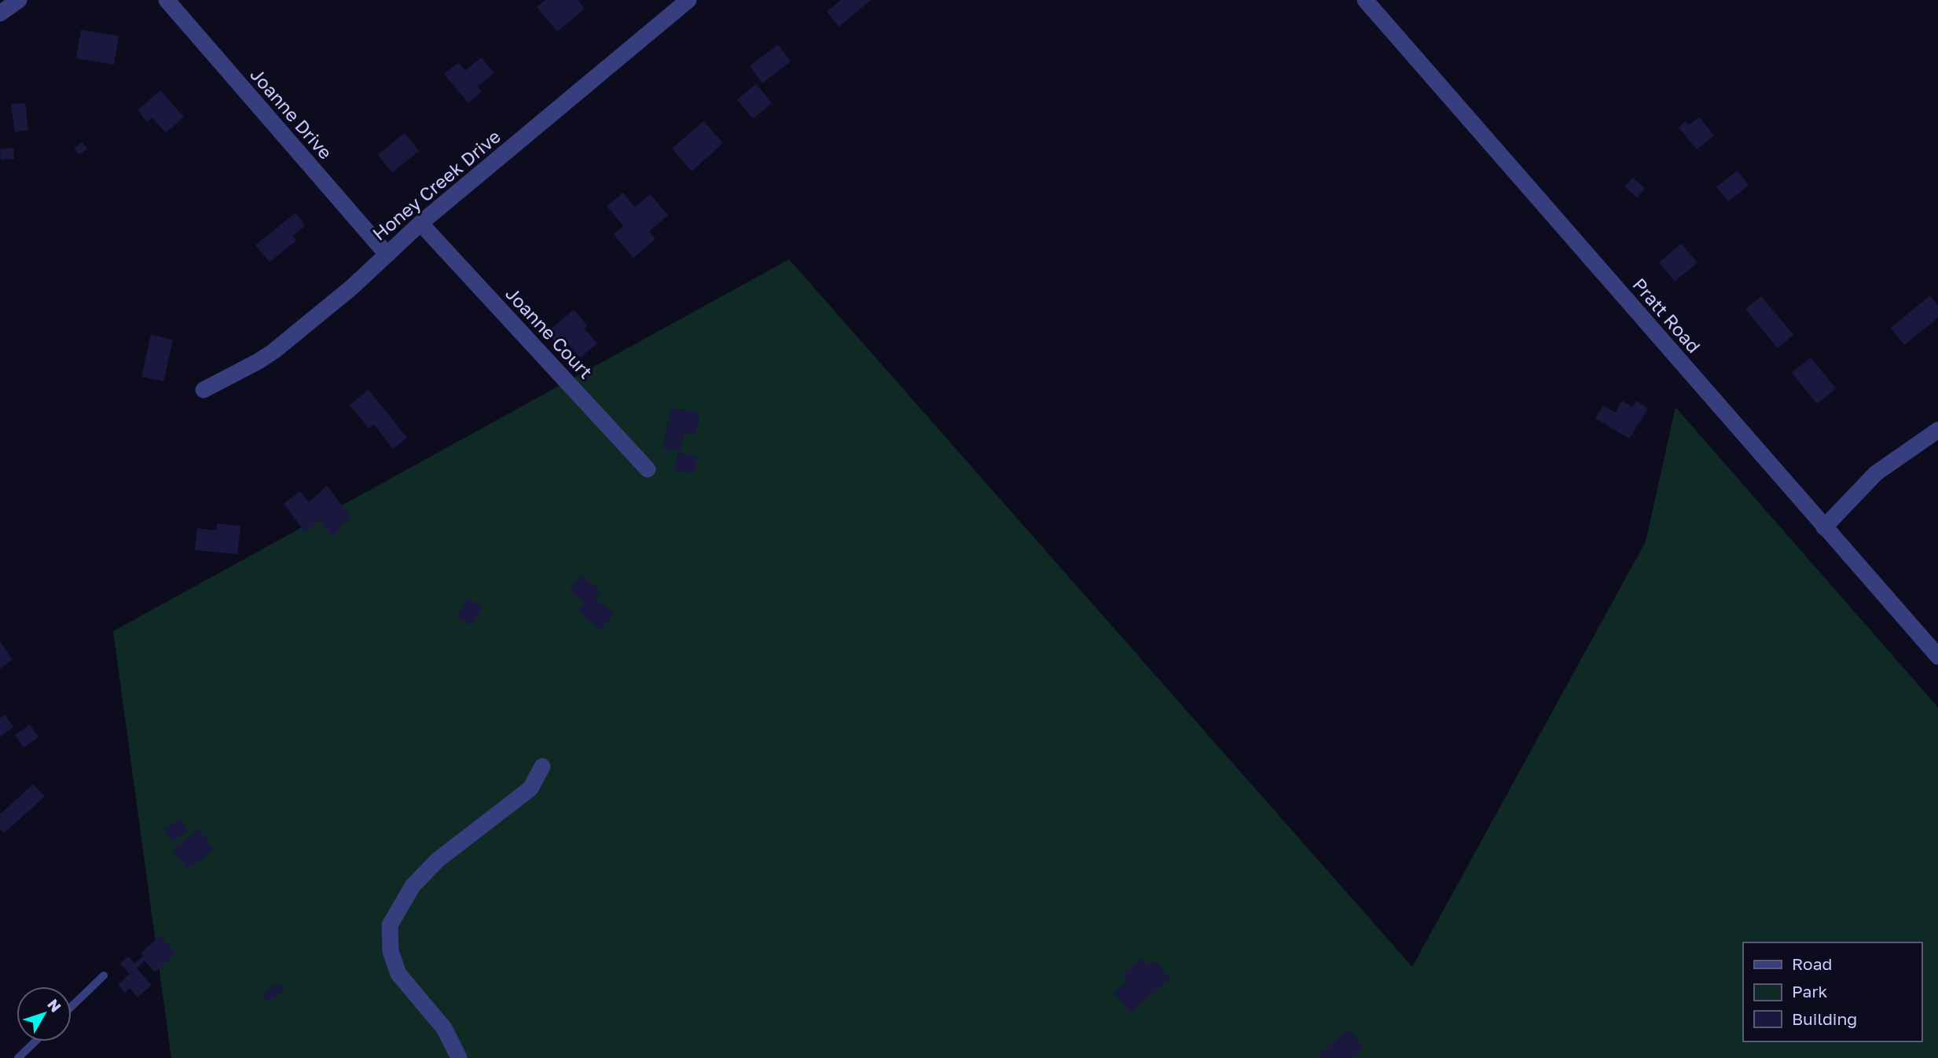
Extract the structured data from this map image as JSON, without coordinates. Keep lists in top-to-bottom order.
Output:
{
  "streets": {
    "street": [
      "Joanne Drive",
      "Honey Creek Drive",
      "Pratt Road",
      "Joanne Court"
    ]
  },
  "crossings": [
    ["Joanne Drive", "Honey Creek Drive"],
    ["Honey Creek Drive", "Joanne Court"]
  ],
  "legend": ["Road", "Park", "Building"],
  "north": "top right"
}
